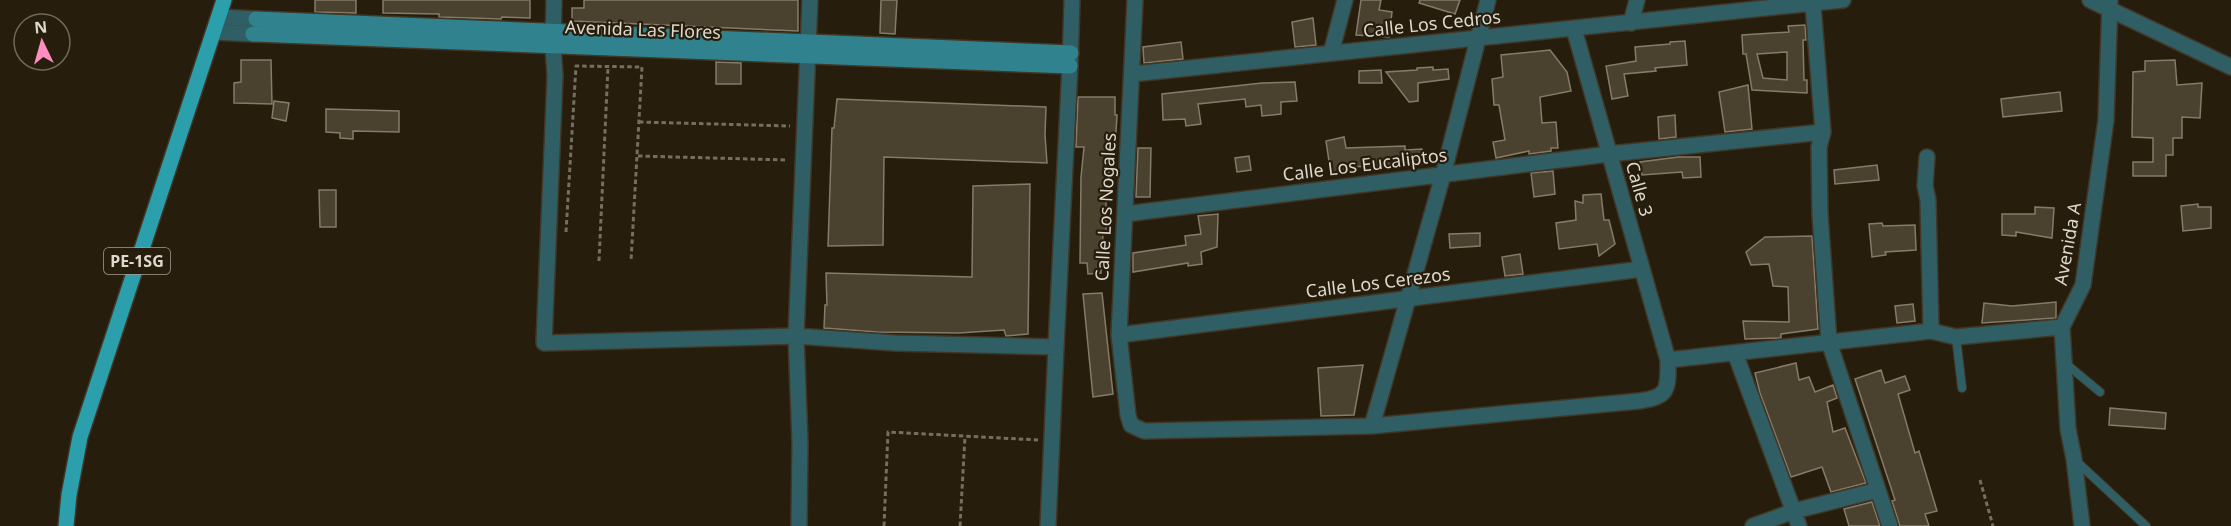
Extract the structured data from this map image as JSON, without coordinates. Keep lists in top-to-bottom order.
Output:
{
  "streets": {
    "main road": ["PE-1SG"],
    "street": [
      "Calle Los Cedros",
      "Avenida Las Flores",
      "Calle Los Eucaliptos",
      "Calle 3",
      "Calle Los Nogales",
      "Avenida A",
      "Calle Los Cerezos"
    ]
  },
  "crossings": [
    ["Calle Los Cedros", "Calle 3"],
    ["Calle Los Cedros", "Calle Los Nogales"],
    ["Avenida Las Flores", "PE-1SG"],
    ["Calle Los Eucaliptos", "Calle 3"],
    ["Calle Los Eucaliptos", "Calle Los Nogales"],
    ["Calle 3", "Calle Los Nogales"],
    ["Calle 3", "Calle Los Cerezos"],
    ["Calle Los Nogales", "Calle Los Cerezos"]
  ],
  "north": "top"
}
